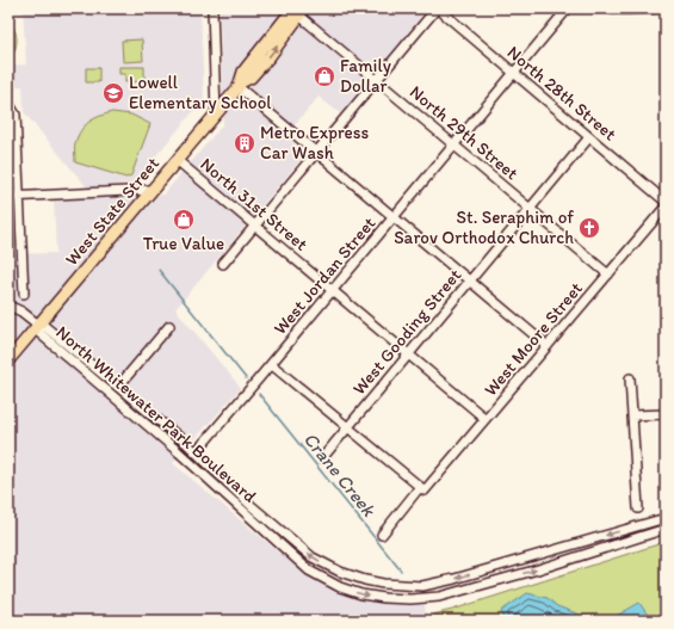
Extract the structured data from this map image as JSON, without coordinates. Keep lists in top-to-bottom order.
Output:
{
  "streets": {
    "main road": ["West State Street"],
    "street": [
      "North 28th Street",
      "North 29th Street",
      "North 31st Street",
      "West Jordan Street",
      "West Gooding Street",
      "West Moore Street",
      "North Whitewater Park Boulevard"
    ]
  },
  "crossings": [
    ["North 28th Street", "West Jordan Street"],
    ["North 28th Street", "West Gooding Street"],
    ["North 29th Street", "West State Street"],
    ["North 29th Street", "West Jordan Street"],
    ["North 29th Street", "West Gooding Street"],
    ["North 29th Street", "West Moore Street"],
    ["North 31st Street", "West State Street"],
    ["North 31st Street", "West Jordan Street"],
    ["North 31st Street", "West Gooding Street"],
    ["North 31st Street", "West Moore Street"],
    ["West State Street", "North Whitewater Park Boulevard"],
    ["West Jordan Street", "North Whitewater Park Boulevard"]
  ],
  "water": ["Crane Creek"],
  "places": {
    "shop": ["Family Dollar", "True Value"],
    "school or university": ["Lowell Elementary School"],
    "building": ["Metro Express Car Wash"],
    "church": ["St. Seraphim of Sarov Orthodox Church"]
  }
}
